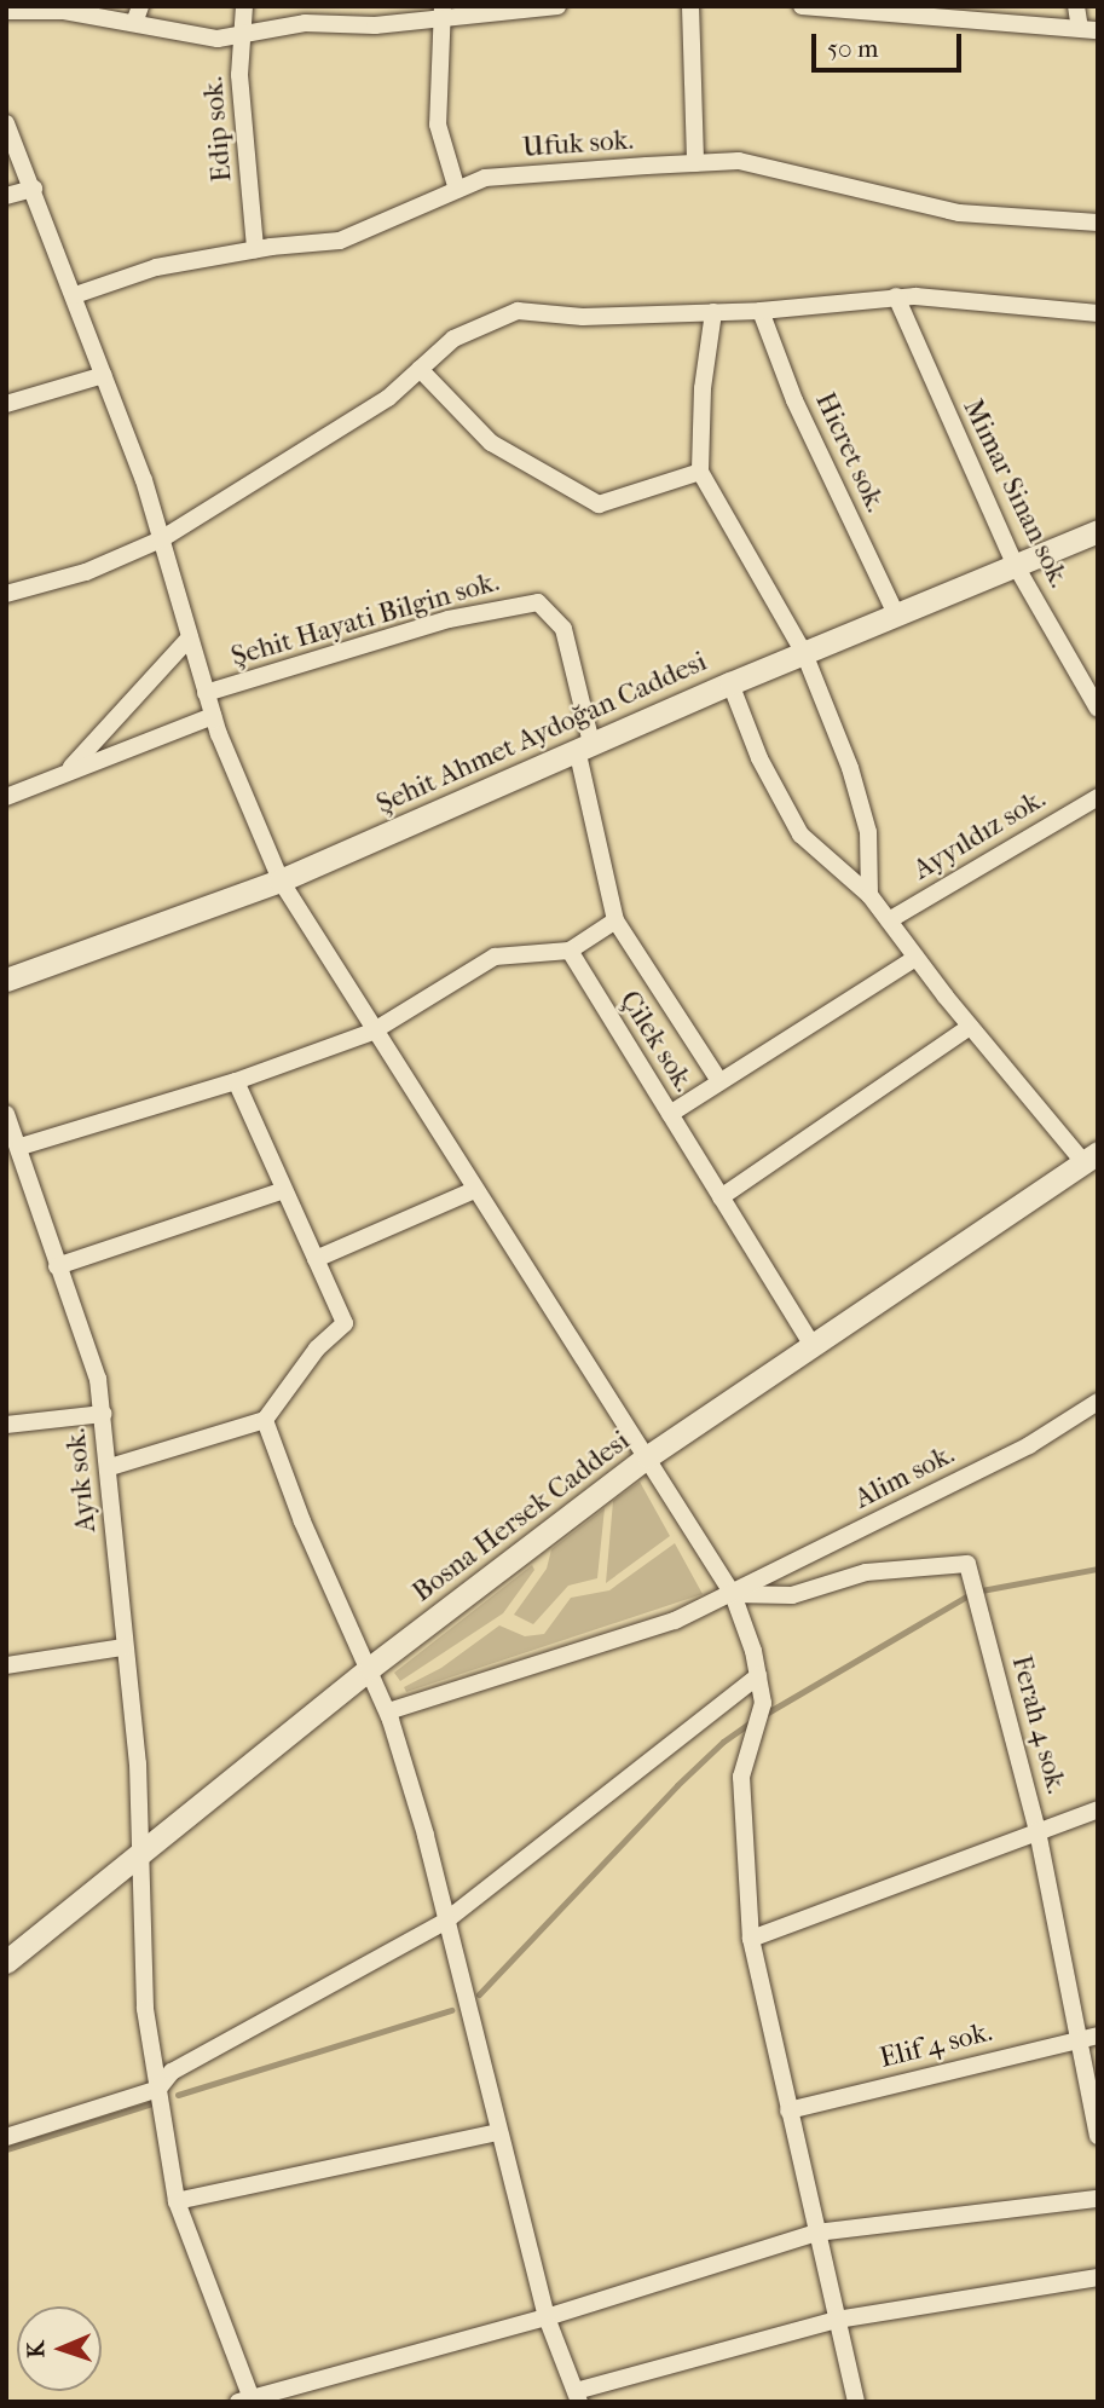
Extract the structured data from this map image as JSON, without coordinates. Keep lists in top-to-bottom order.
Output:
{
  "streets": {
    "main road": ["Şehit Ahmet Aydoğan Caddesi", "Bosna Hersek Caddesi"],
    "street": [
      "Edip sok.",
      "Ufuk sok.",
      "Hicret sok.",
      "Mimar Sinan sok.",
      "Şehit Hayati Bilgin sok.",
      "Ayyıldız sok.",
      "Çilek sok.",
      "Alim sok.",
      "Ayık sok.",
      "Ferah 4 sok.",
      "Elif 4 sok."
    ]
  },
  "crossings": [
    ["Edip sok.", "Ufuk sok."],
    ["Hicret sok.", "Şehit Ahmet Aydoğan Caddesi"],
    ["Mimar Sinan sok.", "Şehit Ahmet Aydoğan Caddesi"],
    ["Şehit Hayati Bilgin sok.", "Şehit Ahmet Aydoğan Caddesi"],
    ["Çilek sok.", "Bosna Hersek Caddesi"],
    ["Alim sok.", "Ferah 4 sok."],
    ["Ayık sok.", "Bosna Hersek Caddesi"],
    ["Ferah 4 sok.", "Elif 4 sok."]
  ],
  "scale_bar": "50 m",
  "north": "left"
}
